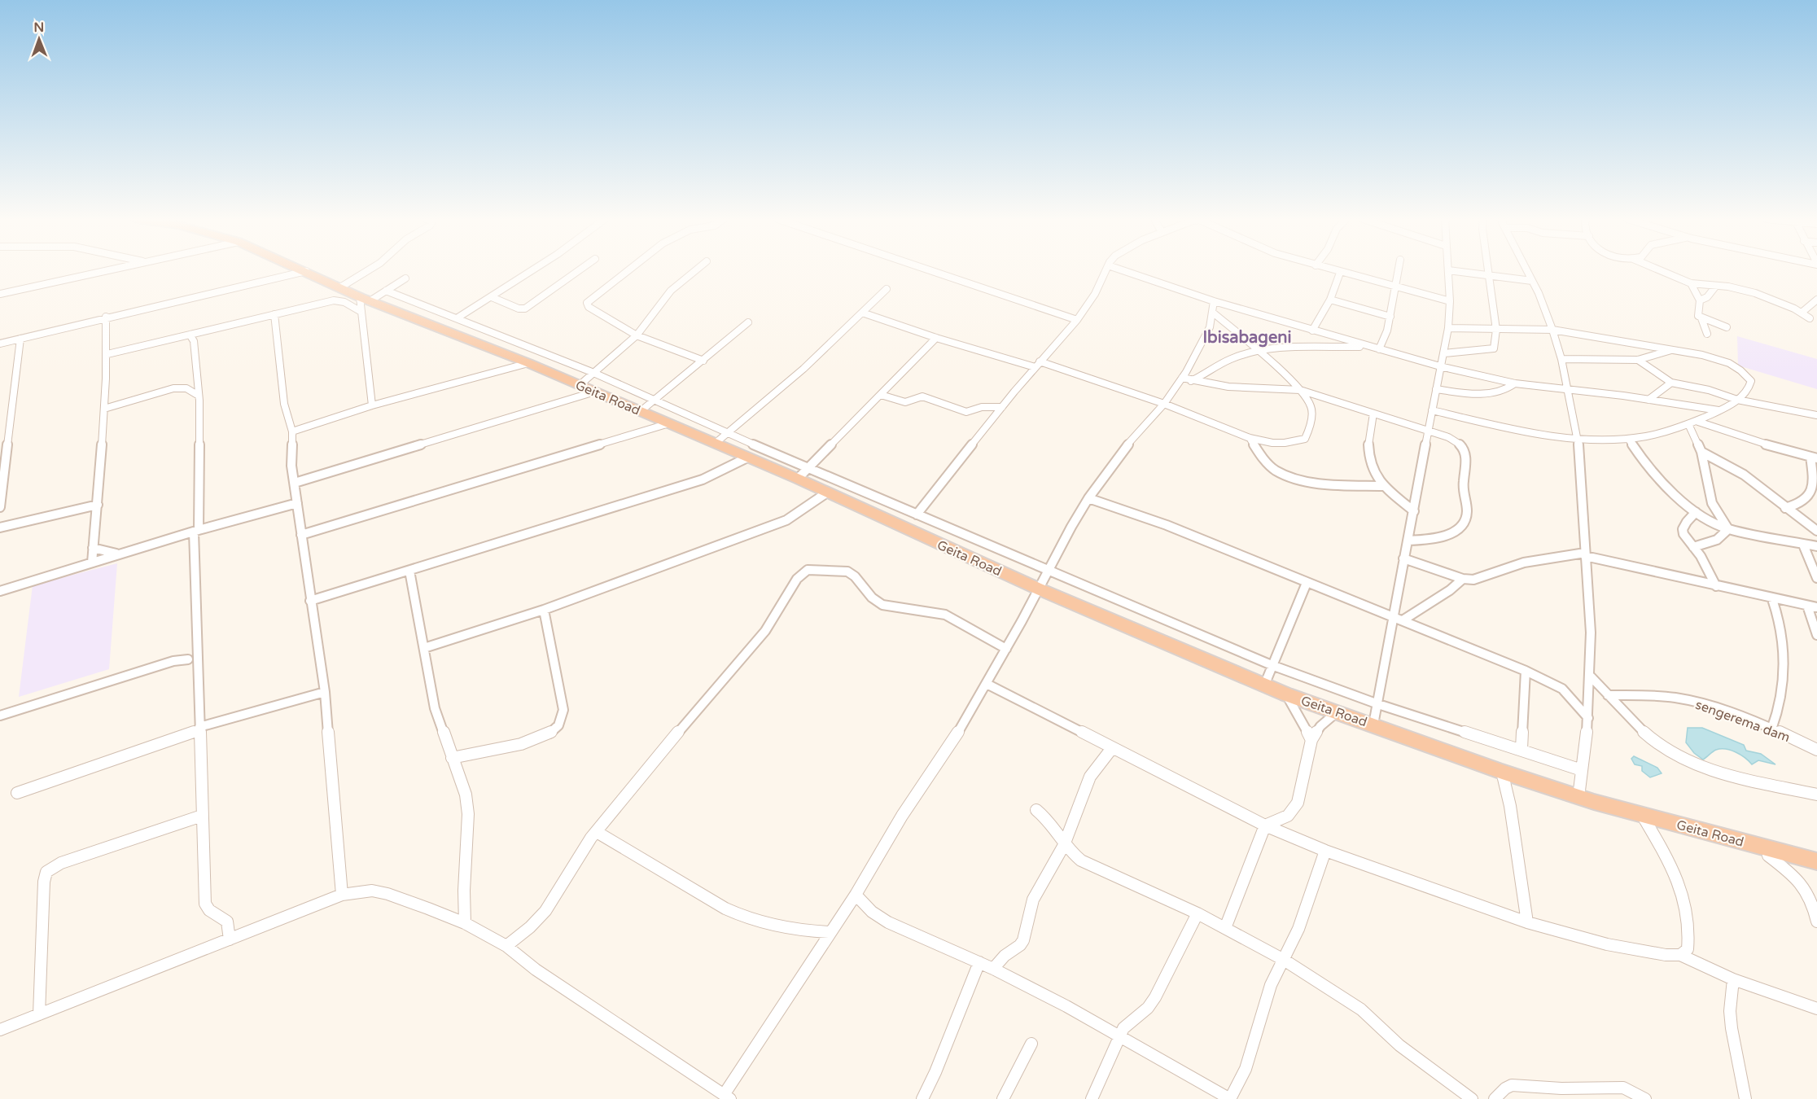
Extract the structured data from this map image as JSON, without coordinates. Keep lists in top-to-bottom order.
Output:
{
  "streets": {
    "highway": ["Geita Road"],
    "street": ["sengerema dam"]
  },
  "districts": ["Ibisabageni"],
  "north": "top"
}
